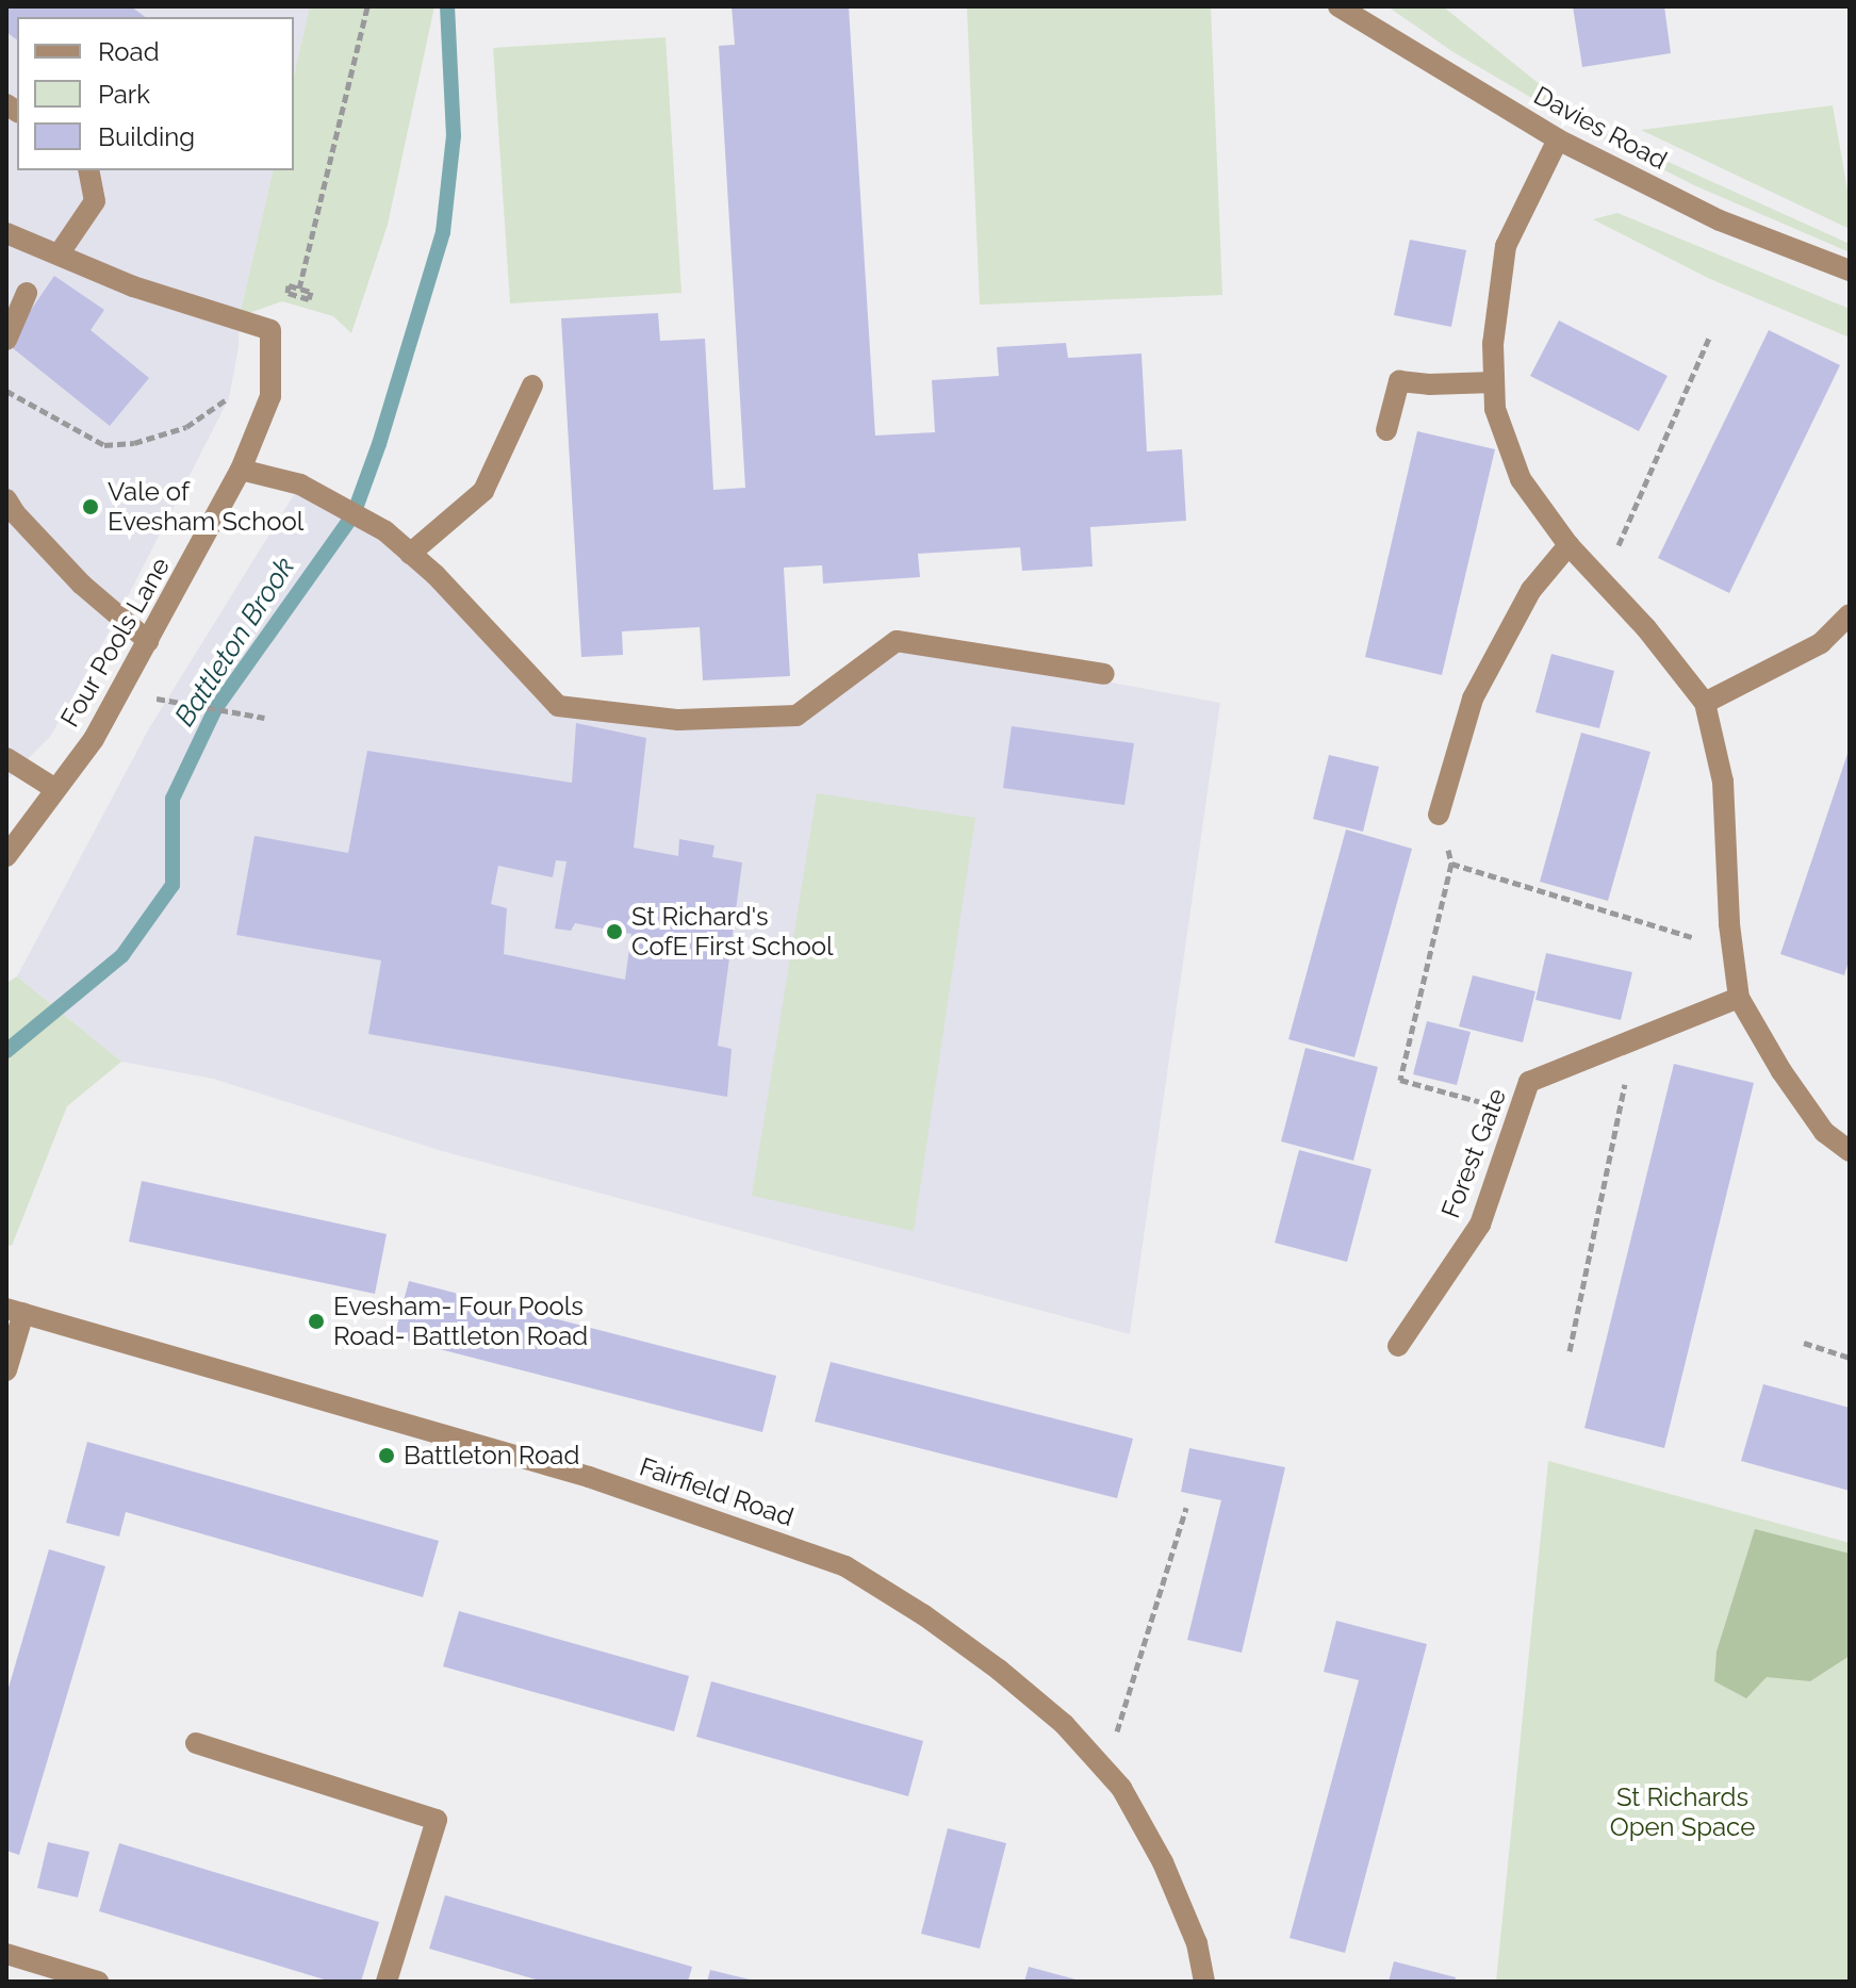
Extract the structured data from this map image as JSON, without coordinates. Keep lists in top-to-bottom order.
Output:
{
  "streets": {
    "street": [
      "Davies Road",
      "Four Pools Lane",
      "Forest Gate",
      "Fairfield Road"
    ]
  },
  "water": ["Battleton Brook"],
  "parks": ["St Richards Open Space"],
  "places": [
    "Vale of Evesham School",
    "St Richard's CofE First School",
    "Evesham- Four Pools Road- Battleton Road",
    "Battleton Road"
  ],
  "legend": ["Road", "Park", "Building"]
}
